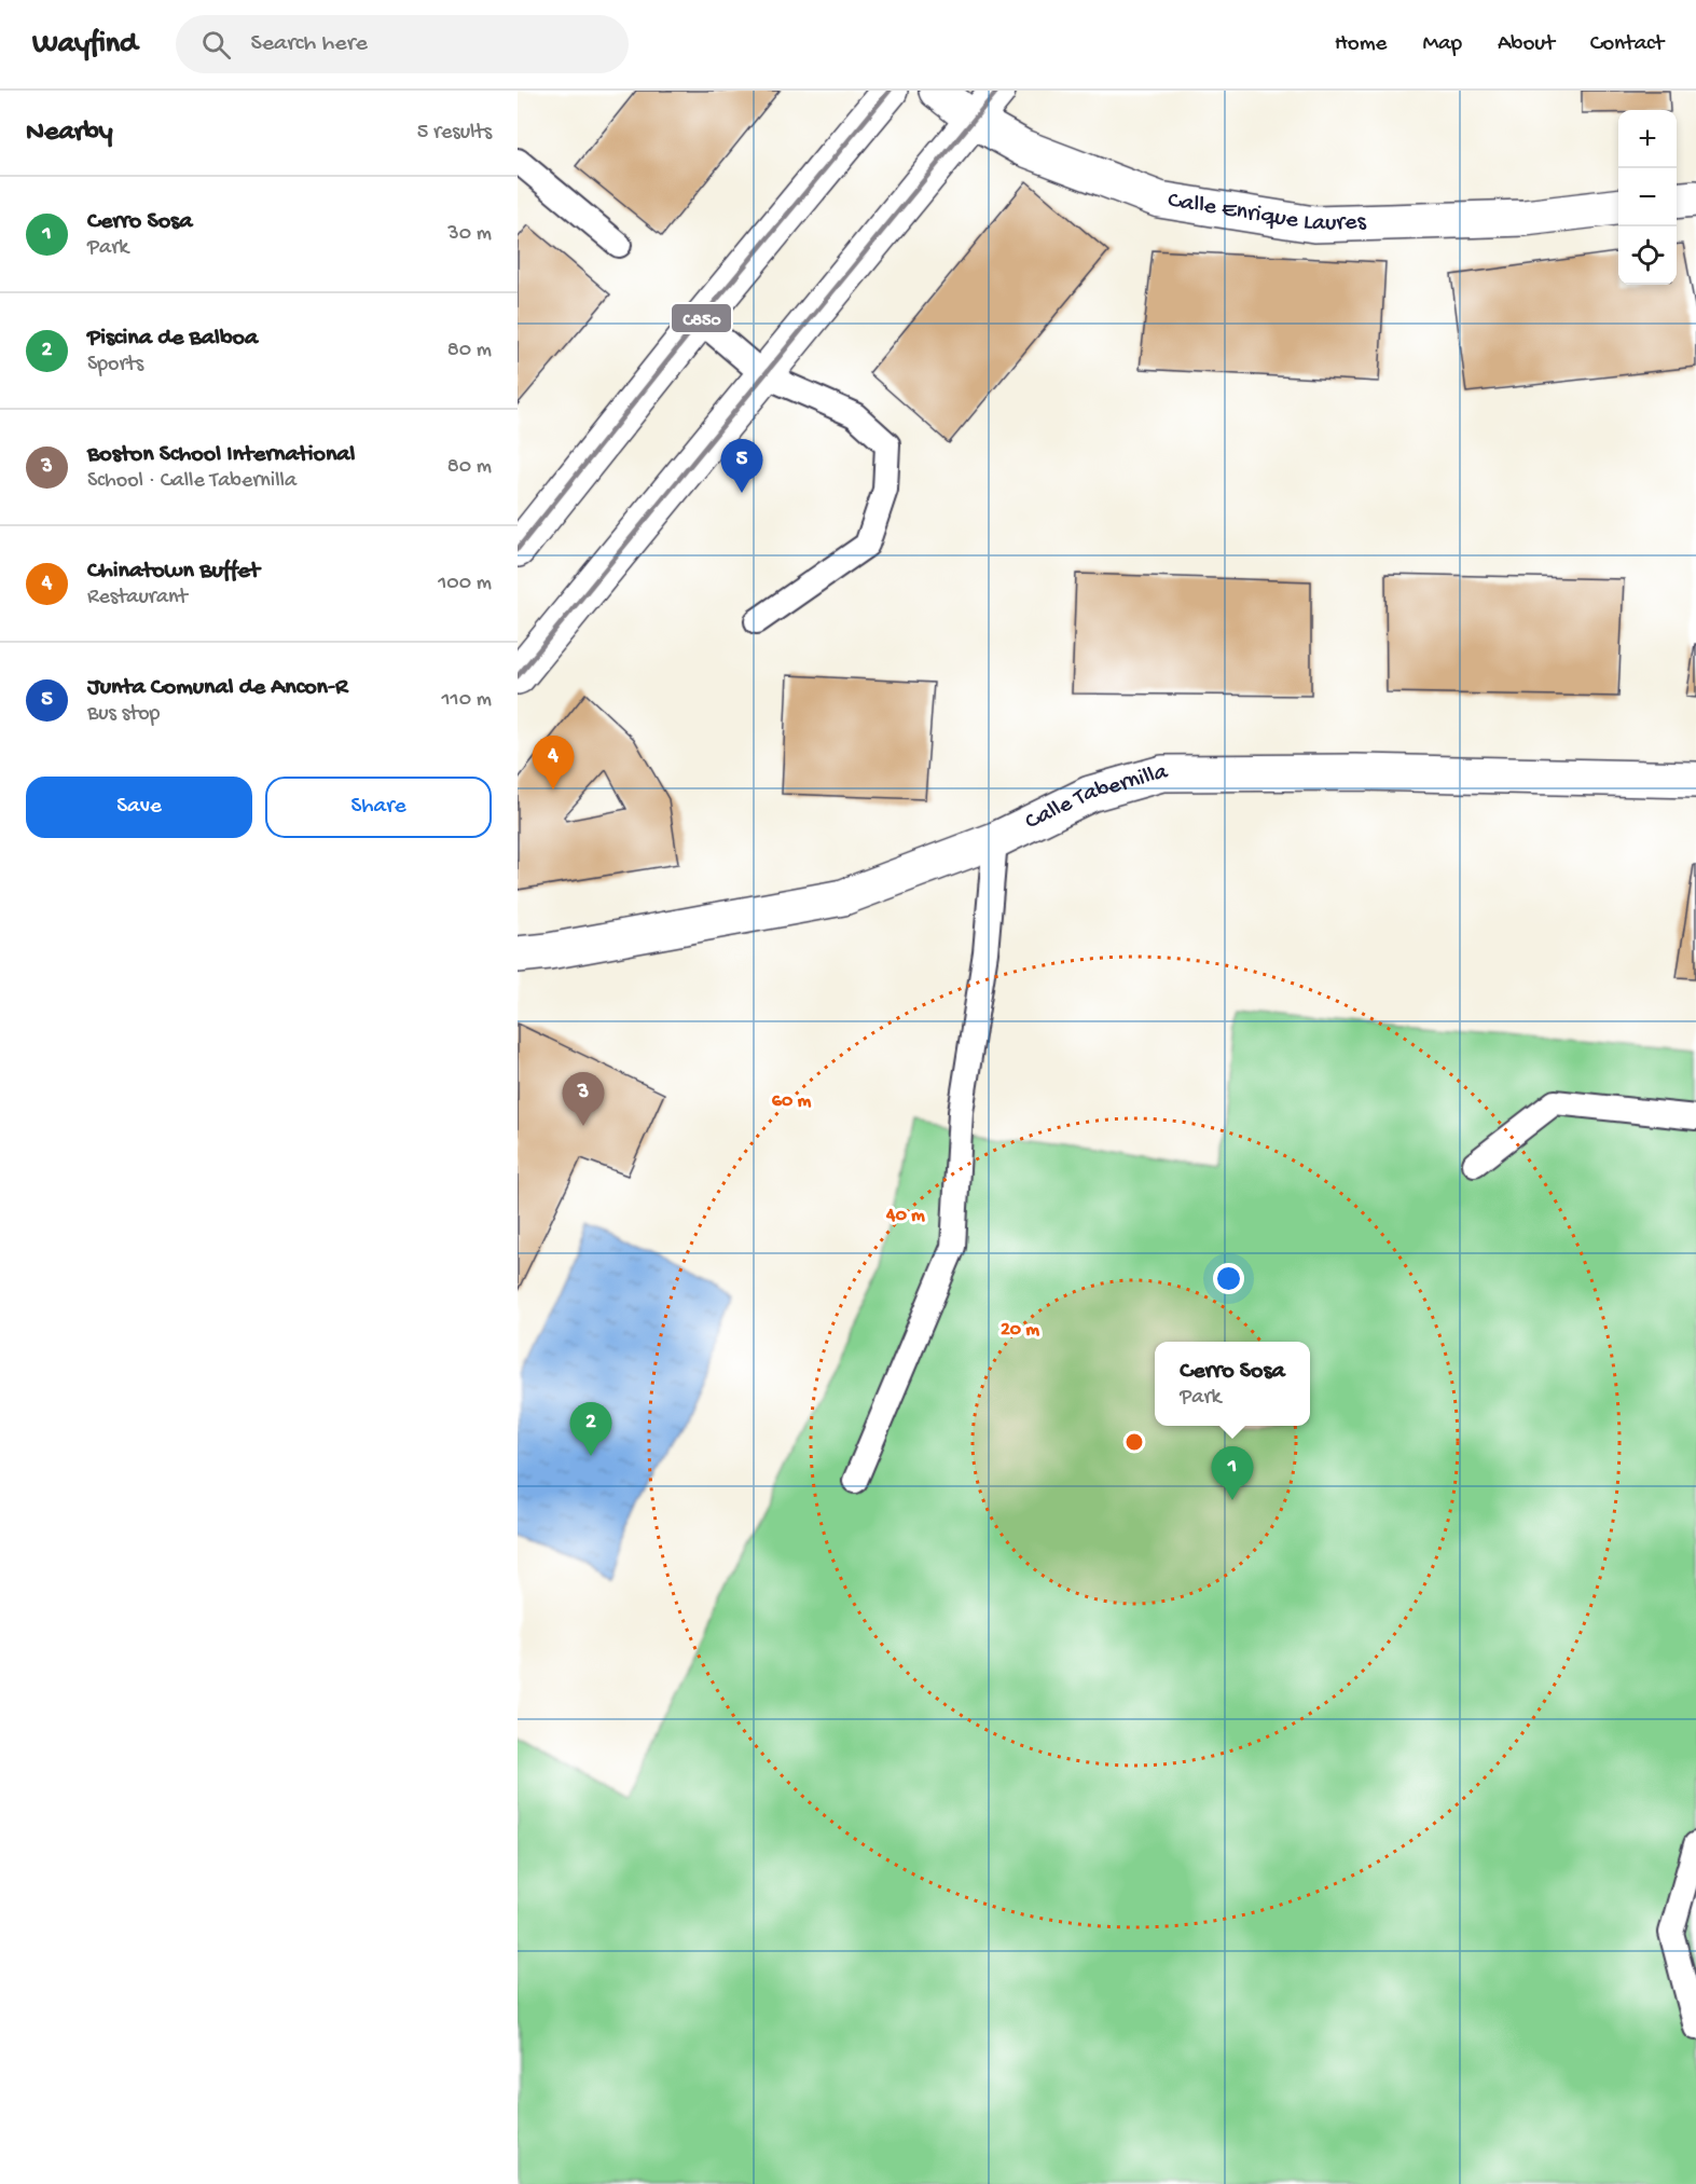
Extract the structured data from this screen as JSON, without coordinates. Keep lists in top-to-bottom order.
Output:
{
  "streets": {
    "street": ["Calle Enrique Laures", "Calle Tabernilla"]
  },
  "lines": ["transit line C850"],
  "page": {
    "header": "Wayfind",
    "search": "Search here",
    "nav": [
      "Home",
      "Map",
      "About",
      "Contact"
    ],
    "heading": ["Nearby", "5 results"],
    "map_buttons": ["+", "−"],
    "list": [
      {
        "mark": "1",
        "name": "Cerro Sosa",
        "note": "Park",
        "value": "30 m"
      },
      {
        "mark": "2",
        "name": "Piscina de Balboa",
        "note": "Sports",
        "value": "80 m"
      },
      {
        "mark": "3",
        "name": "Boston School International",
        "note": "School · Calle Tabernilla",
        "value": "80 m"
      },
      {
        "mark": "4",
        "name": "Chinatown Buffet",
        "note": "Restaurant",
        "value": "100 m"
      },
      {
        "mark": "5",
        "name": "Junta Comunal de Ancon-R",
        "note": "Bus stop",
        "value": "110 m"
      }
    ],
    "pins": [
      "5",
      "4",
      "3",
      "2",
      "1"
    ],
    "buttons": ["Save", "Share"],
    "popup": ["Cerro Sosa", "Park"]
  },
  "rings": ["60 m", "40 m", "20 m"]
}
